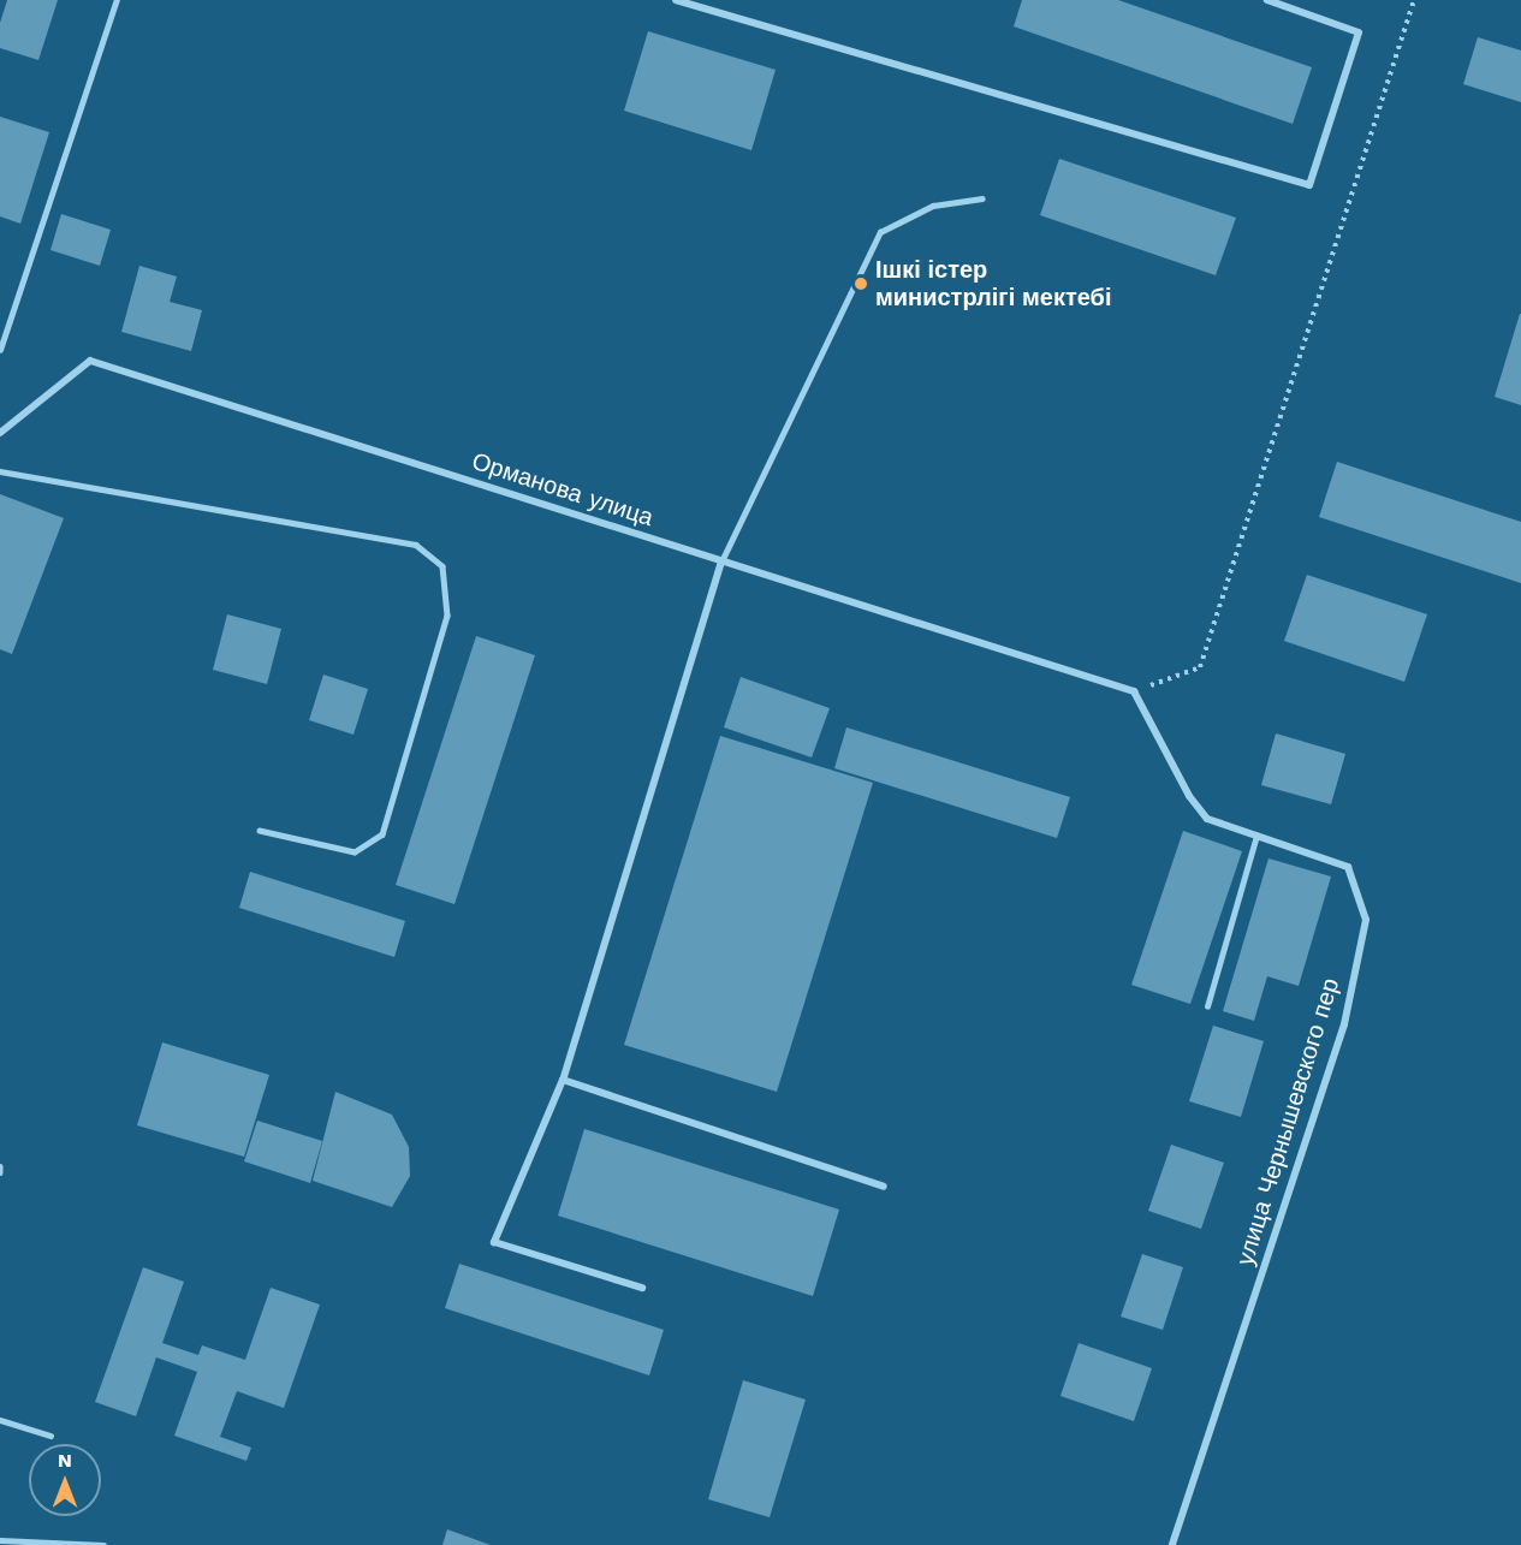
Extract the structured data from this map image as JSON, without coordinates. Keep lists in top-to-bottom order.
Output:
{
  "streets": {
    "street": ["Орманова улица", "улица Чернышевского пер"]
  },
  "crossings": [
    ["Орманова улица", "улица Чернышевского пер"]
  ],
  "places": ["Ішкі істер министрлігі мектебі"],
  "north": "top"
}
